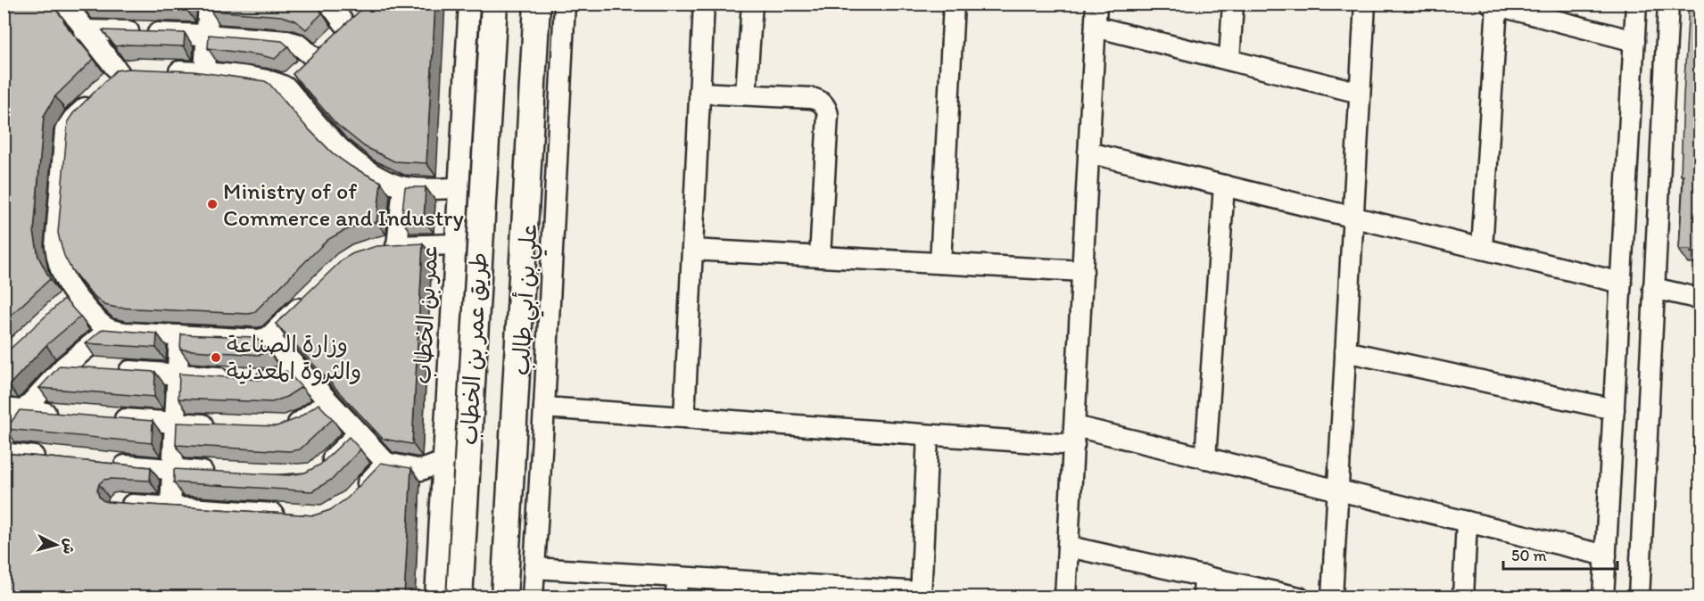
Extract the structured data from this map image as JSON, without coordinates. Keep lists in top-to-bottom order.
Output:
{
  "streets": {
    "main road": ["طريق عمر بن الخطاب"],
    "street": ["علي بن أبي طالب", "عمر بن الخطاب"]
  },
  "places": ["Ministry of of Commerce and Industry", "وزارة الصناعة والثروة المعدنية"],
  "scale_bar": "50 m",
  "north": "right"
}
